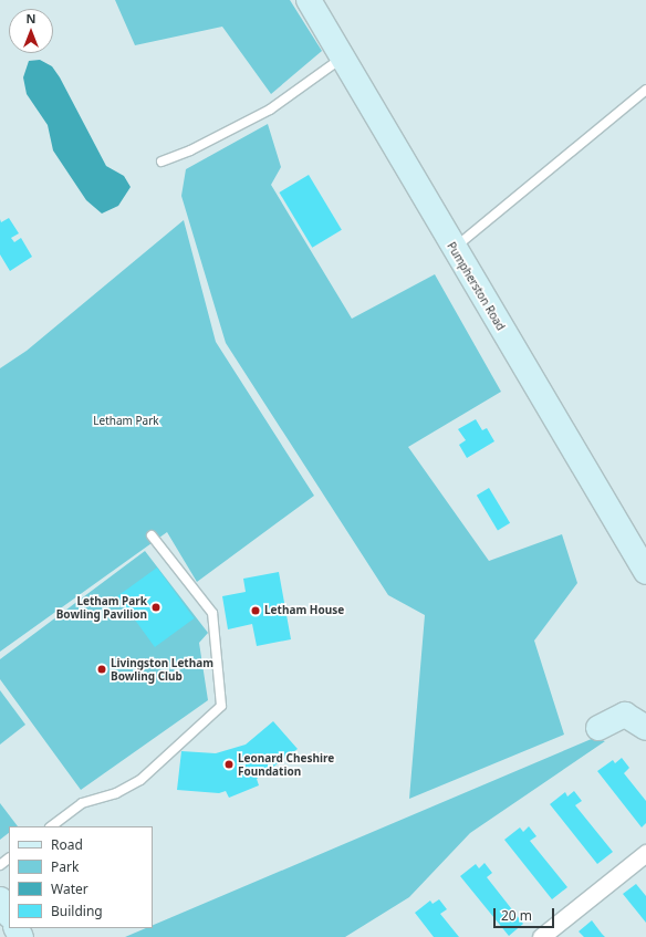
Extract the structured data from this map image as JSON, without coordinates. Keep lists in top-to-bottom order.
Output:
{
  "streets": {
    "main road": ["Pumpherston Road"]
  },
  "parks": ["Letham Park"],
  "places": [
    "Letham Park Bowling Pavilion",
    "Letham House",
    "Livingston Letham Bowling Club",
    "Leonard Cheshire Foundation"
  ],
  "legend": [
    "Road",
    "Park",
    "Water",
    "Building"
  ],
  "scale_bar": "20 m",
  "north": "top"
}
